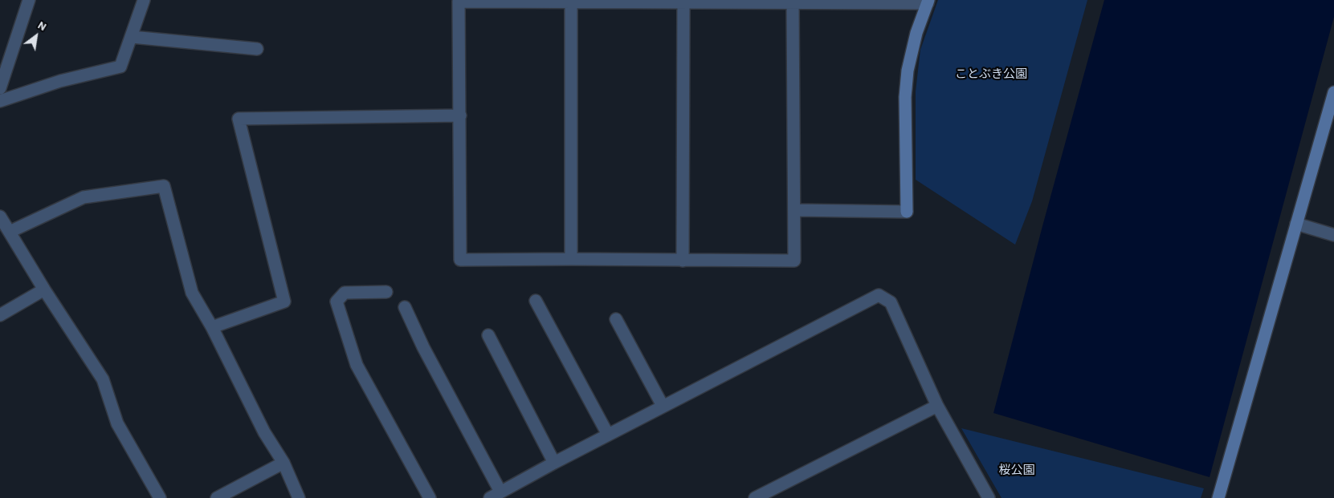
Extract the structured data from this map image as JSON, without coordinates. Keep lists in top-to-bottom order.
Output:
{
  "parks": ["ことぶき公園", "桜公園"],
  "north": "top right"
}
